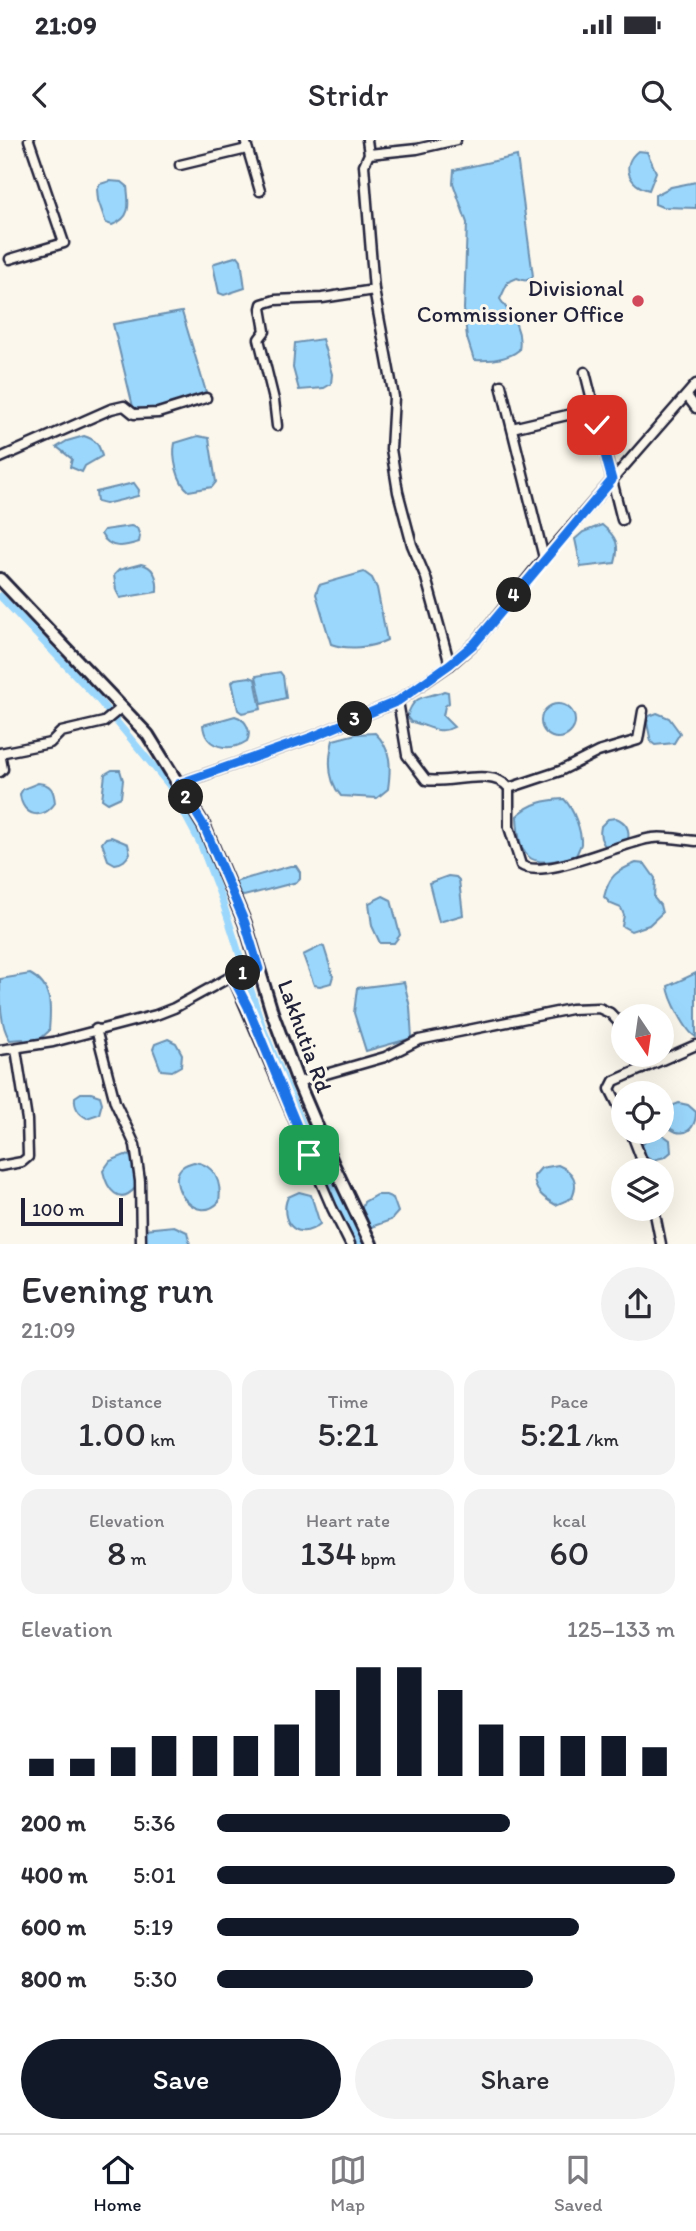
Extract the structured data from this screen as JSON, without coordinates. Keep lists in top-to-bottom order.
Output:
{
  "streets": {
    "street": ["Lakhutia Rd"]
  },
  "places": ["Divisional Commissioner Office"],
  "scale_bar": "100 m",
  "north": "bottom",
  "page": {
    "status": "21:09",
    "header": "Stridr",
    "pins": [
      "4",
      "3",
      "2",
      "1"
    ],
    "scale": "100 m",
    "heading": ["Evening run", "21:09"],
    "stats": [
      ["Distance", "1.00 km"],
      ["Time", "5:21"],
      ["Pace", "5:21 /km"],
      ["Elevation", "8 m"],
      ["Heart rate", "134 bpm"],
      ["kcal", "60"]
    ],
    "chart": ["Elevation", "125–133 m"],
    "list": [
      {
        "name": "200 m",
        "note": "5:36"
      },
      {
        "name": "400 m",
        "note": "5:01"
      },
      {
        "name": "600 m",
        "note": "5:19"
      },
      {
        "name": "800 m",
        "note": "5:30"
      }
    ],
    "buttons": ["Save", "Share"],
    "tabs": ["Home", "Map", "Saved"]
  }
}
